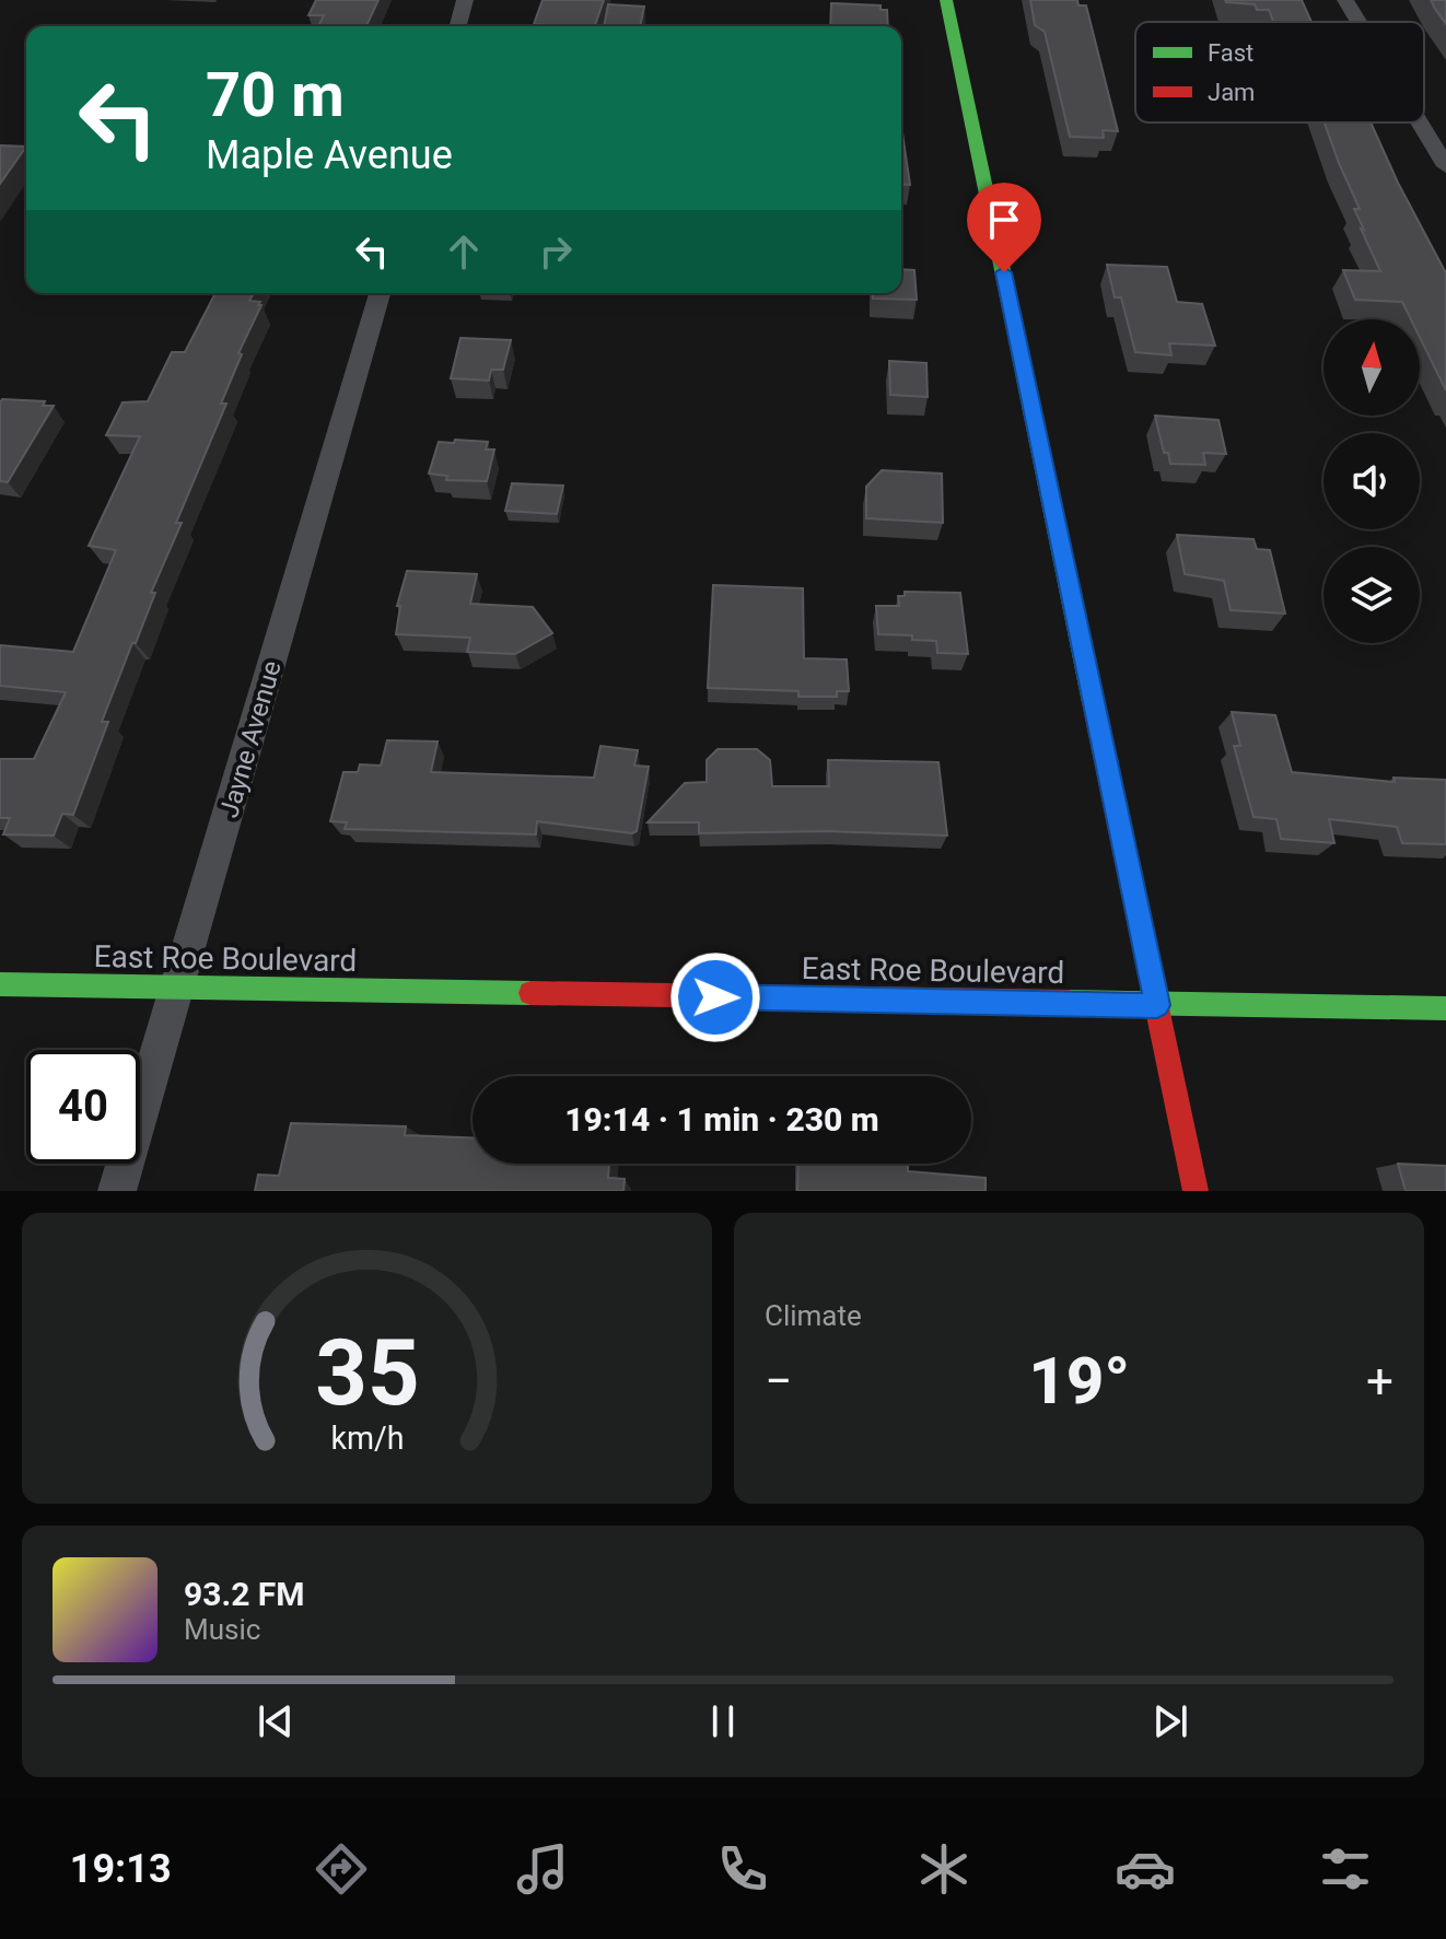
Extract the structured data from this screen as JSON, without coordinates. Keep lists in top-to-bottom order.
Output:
{
  "streets": {
    "street": ["Jayne Avenue", "East Roe Boulevard"]
  },
  "crossings": [
    ["Jayne Avenue", "East Roe Boulevard"]
  ],
  "legend": ["Fast", "Jam"],
  "north": "top",
  "page": {
    "turn": ["70 m", "Maple Avenue"],
    "limit": "40",
    "trip": "19:14 · 1 min · 230 m",
    "tile": "Climate",
    "heat": ["−", "19°", "+"],
    "song": ["93.2 FM", "Music"],
    "tabs": "19:13",
    "gauge": ["35", "km/h"]
  }
}
